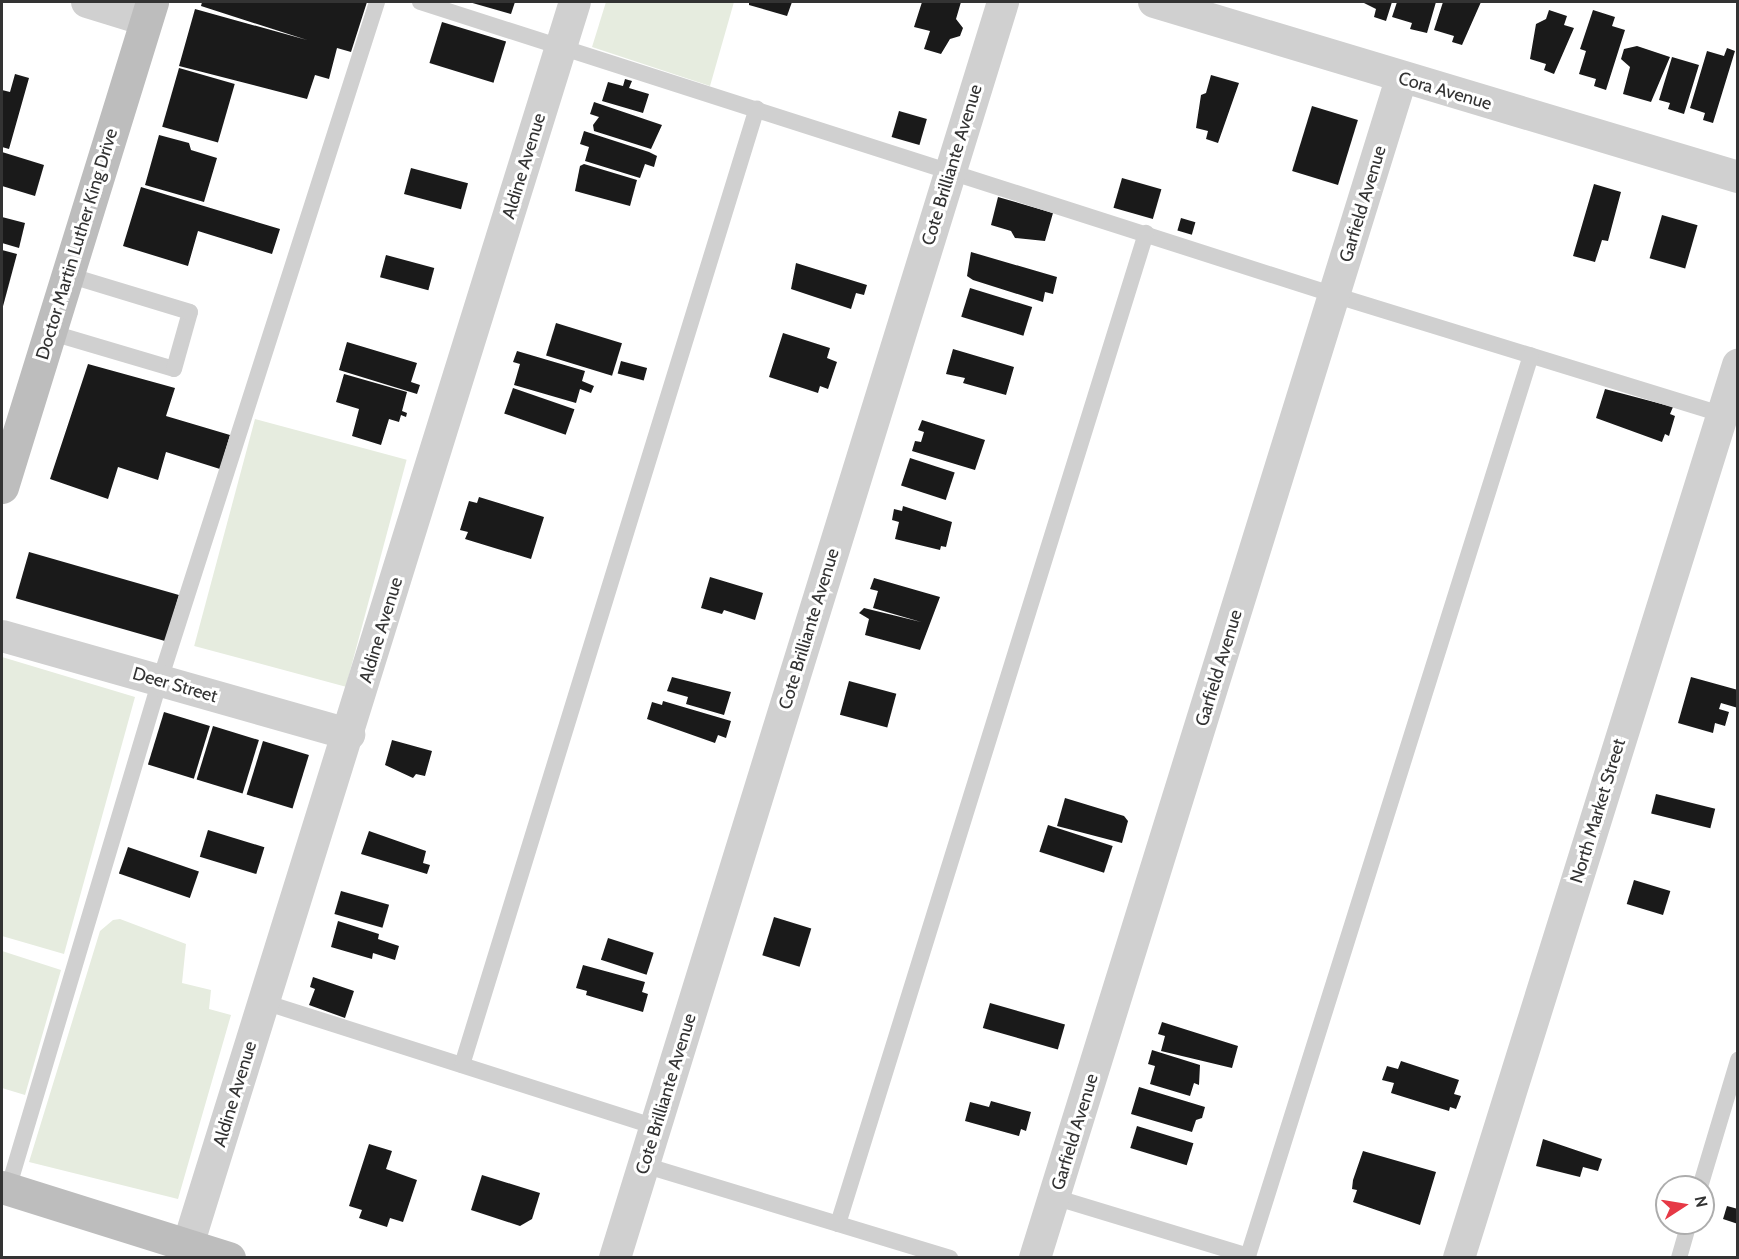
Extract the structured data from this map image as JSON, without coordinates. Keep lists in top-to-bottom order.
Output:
{
  "streets": {
    "main road": ["Doctor Martin Luther King Drive"],
    "street": [
      "Cora Avenue",
      "Cote Brilliante Avenue",
      "Aldine Avenue",
      "Garfield Avenue",
      "Deer Street",
      "North Market Street"
    ]
  },
  "crossings": [
    ["Cora Avenue", "Garfield Avenue"],
    ["Aldine Avenue", "Deer Street"]
  ],
  "north": "right"
}
